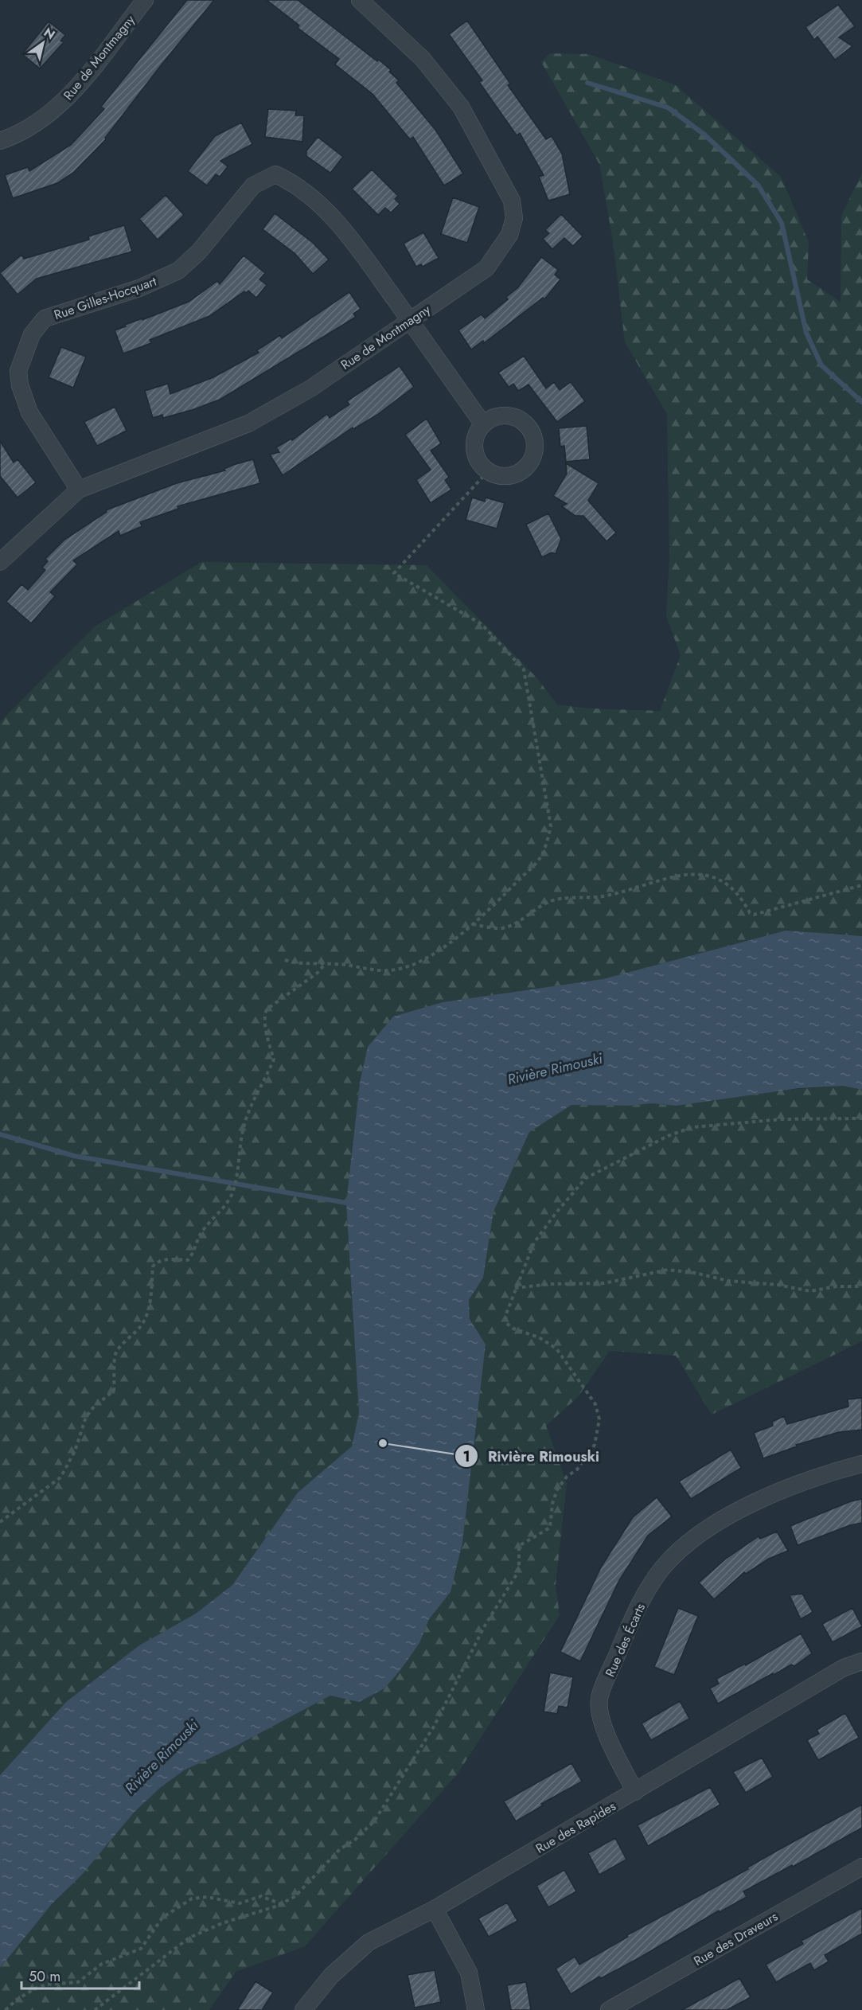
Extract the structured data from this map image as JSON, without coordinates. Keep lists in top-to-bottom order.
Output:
{
  "streets": {
    "street": [
      "Rue de Montmagny",
      "Rue Gilles-Hocquart",
      "Rue des Écarts",
      "Rue des Rapides",
      "Rue des Draveurs"
    ]
  },
  "crossings": [
    ["Rue de Montmagny", "Rue Gilles-Hocquart"],
    ["Rue des Écarts", "Rue des Rapides"]
  ],
  "water": ["Rivière Rimouski"],
  "places": ["Rivière Rimouski"],
  "scale_bar": "50 m",
  "north": "top right"
}
